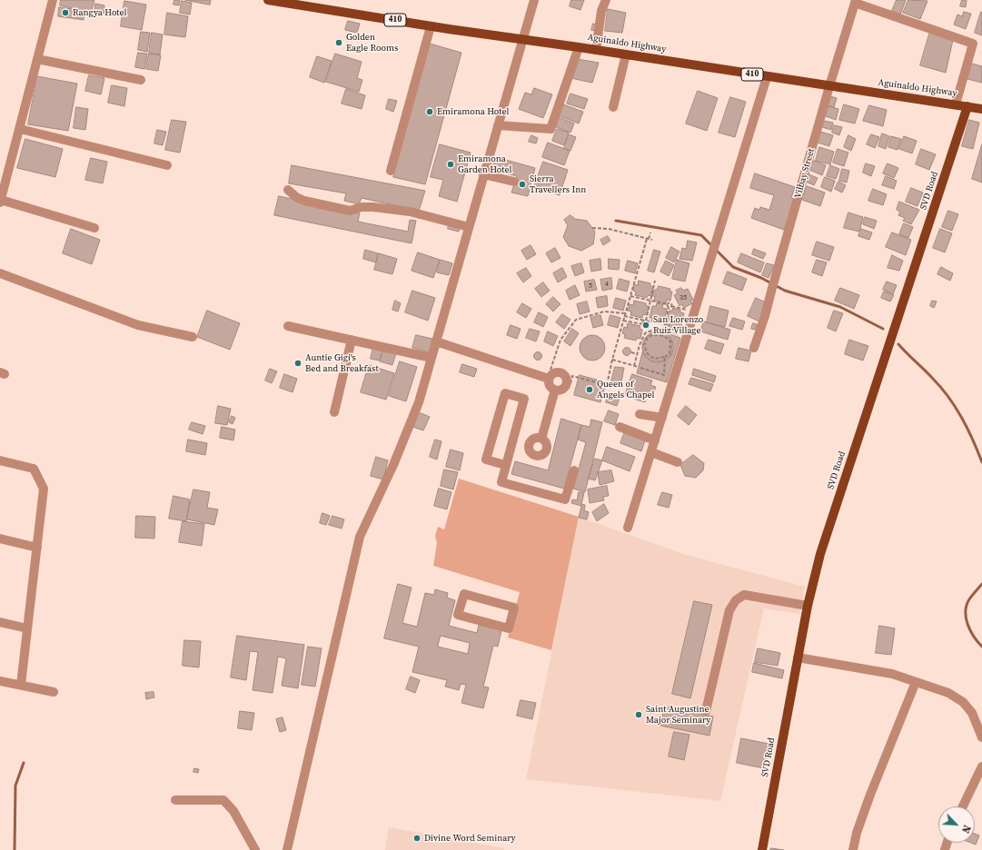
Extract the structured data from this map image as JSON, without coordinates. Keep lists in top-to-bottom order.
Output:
{
  "streets": {
    "main road": ["410", "Aguinaldo Highway", "SVD Road"],
    "street": ["Vilbay Street"]
  },
  "crossings": [
    ["Aguinaldo Highway", "Vilbay Street"],
    ["Aguinaldo Highway", "SVD Road"]
  ],
  "places": [
    "Rangya Hotel",
    "Golden Eagle Rooms",
    "Emiramona Hotel",
    "Emiramona Garden Hotel",
    "Sierra Travellers Inn",
    "San Lorenzo Ruiz Village",
    "Auntie Gigi's Bed and Breakfast",
    "Queen of Angels Chapel",
    "Saint Augustine Major Seminary",
    "Divine Word Seminary"
  ],
  "house_numbers": ["4", "5", "35"],
  "north": "bottom right"
}
